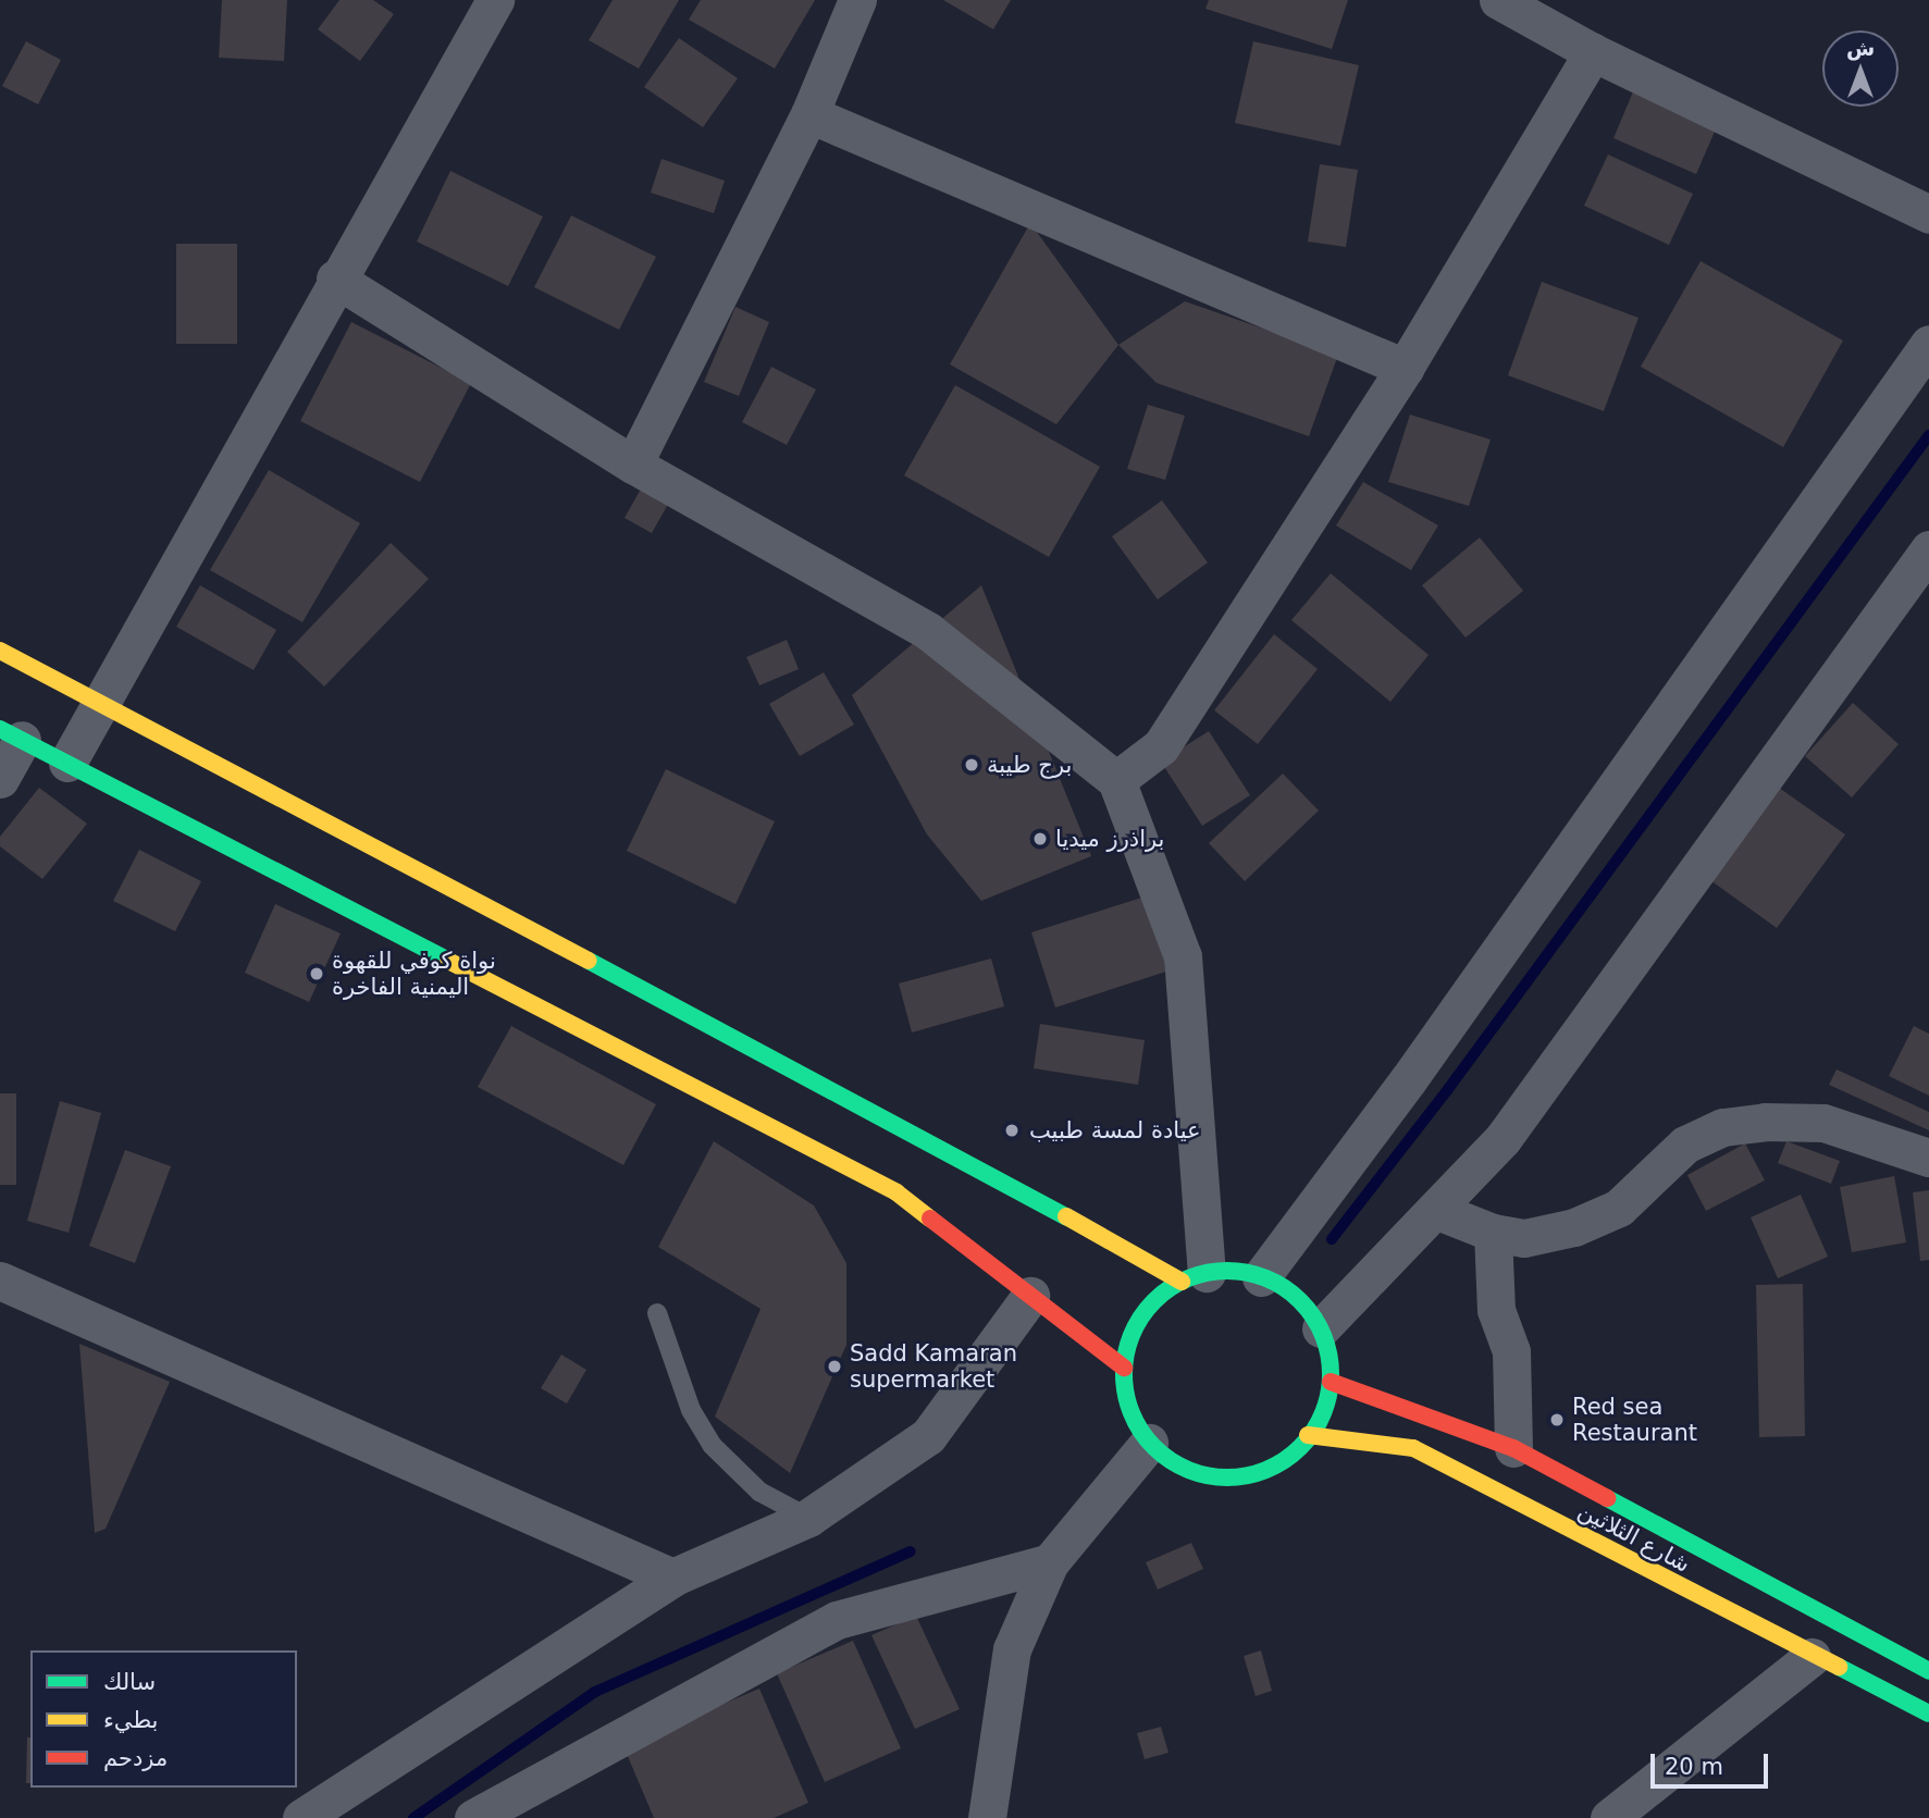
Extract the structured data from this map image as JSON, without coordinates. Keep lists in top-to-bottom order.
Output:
{
  "streets": {
    "main road": ["شارع الثلاثين"]
  },
  "places": [
    "برج طيبة",
    "براذرز ميديا",
    "نواة كوفي للقهوة اليمنية الفاخرة",
    "عيادة لمسة طبيب",
    "Sadd Kamaran supermarket",
    "Red sea Restaurant"
  ],
  "legend": ["سالك", "بطيء", "مزدحم"],
  "scale_bar": "20 m",
  "north": "top"
}
